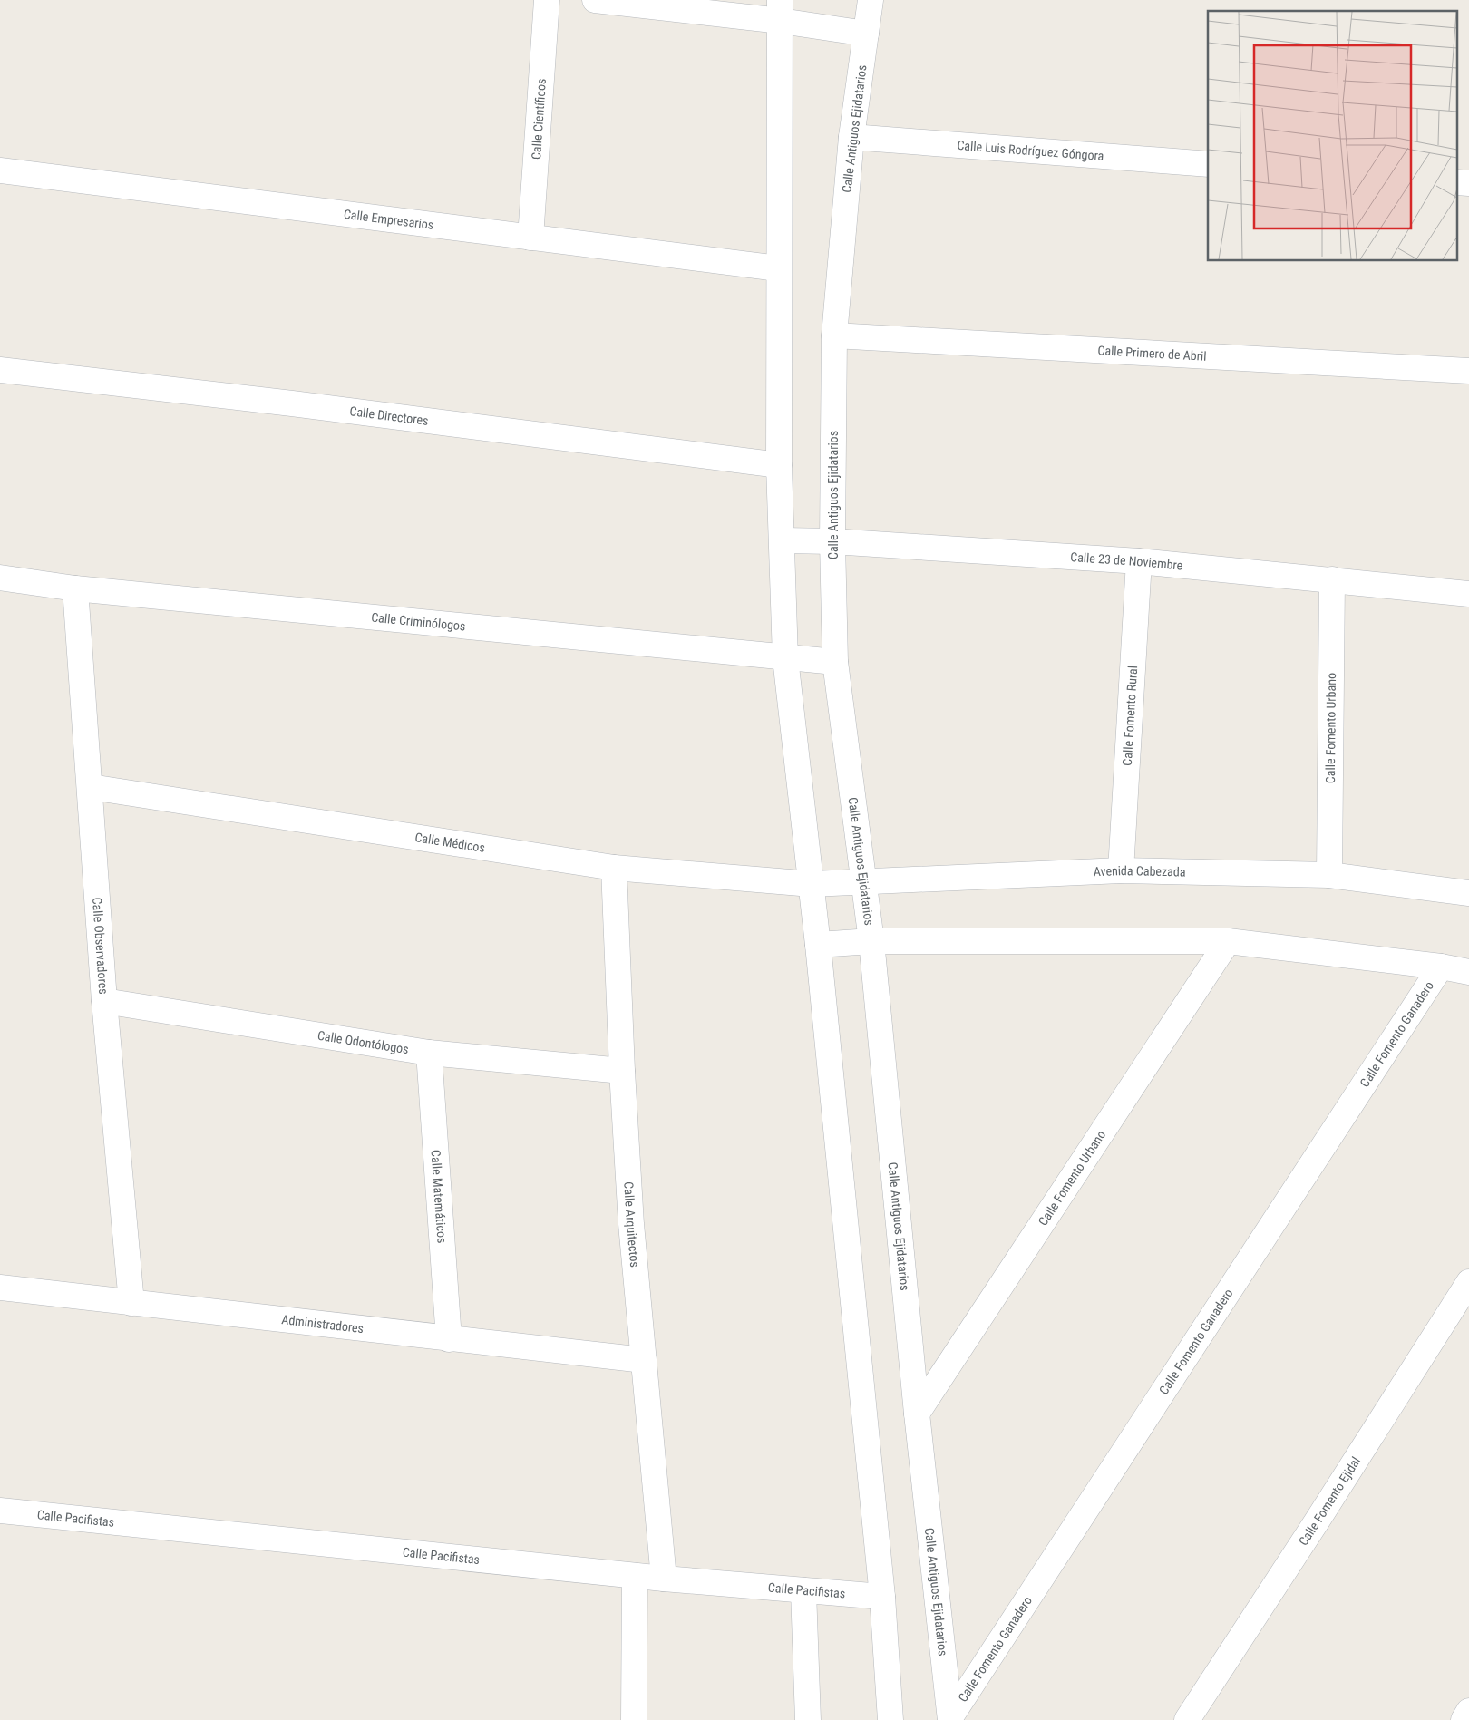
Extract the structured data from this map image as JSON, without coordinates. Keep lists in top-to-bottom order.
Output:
{
  "streets": {
    "street": [
      "Calle Científicos",
      "Calle Antiguos Ejidatarios",
      "Calle Luis Rodríguez Góngora",
      "Calle Empresarios",
      "Calle Primero de Abril",
      "Calle Directores",
      "Calle 23 de Noviembre",
      "Calle Criminólogos",
      "Calle Fomento Rural",
      "Calle Fomento Urbano",
      "Calle Médicos",
      "Avenida Cabezada",
      "Calle Observadores",
      "Calle Fomento Ganadero",
      "Calle Odontólogos",
      "Calle Matemáticos",
      "Calle Arquitectos",
      "Administradores",
      "Calle Fomento Ejidal",
      "Calle Pacifistas"
    ]
  },
  "crossings": [
    ["Calle Científicos", "Calle Empresarios"],
    ["Calle Antiguos Ejidatarios", "Calle Luis Rodríguez Góngora"],
    ["Calle Antiguos Ejidatarios", "Calle Primero de Abril"],
    ["Calle Antiguos Ejidatarios", "Calle 23 de Noviembre"],
    ["Calle Antiguos Ejidatarios", "Calle Criminólogos"],
    ["Calle Antiguos Ejidatarios", "Calle Fomento Urbano"],
    ["Calle Antiguos Ejidatarios", "Avenida Cabezada"],
    ["Calle Antiguos Ejidatarios", "Calle Fomento Ganadero"],
    ["Calle 23 de Noviembre", "Calle Fomento Rural"],
    ["Calle 23 de Noviembre", "Calle Fomento Urbano"],
    ["Calle Criminólogos", "Calle Observadores"],
    ["Calle Fomento Rural", "Avenida Cabezada"],
    ["Calle Fomento Urbano", "Avenida Cabezada"],
    ["Calle Médicos", "Avenida Cabezada"],
    ["Calle Médicos", "Calle Observadores"],
    ["Calle Médicos", "Calle Arquitectos"],
    ["Calle Observadores", "Calle Odontólogos"],
    ["Calle Observadores", "Administradores"],
    ["Calle Odontólogos", "Calle Matemáticos"],
    ["Calle Odontólogos", "Calle Arquitectos"],
    ["Calle Matemáticos", "Administradores"],
    ["Calle Arquitectos", "Administradores"],
    ["Calle Arquitectos", "Calle Pacifistas"]
  ]
}
